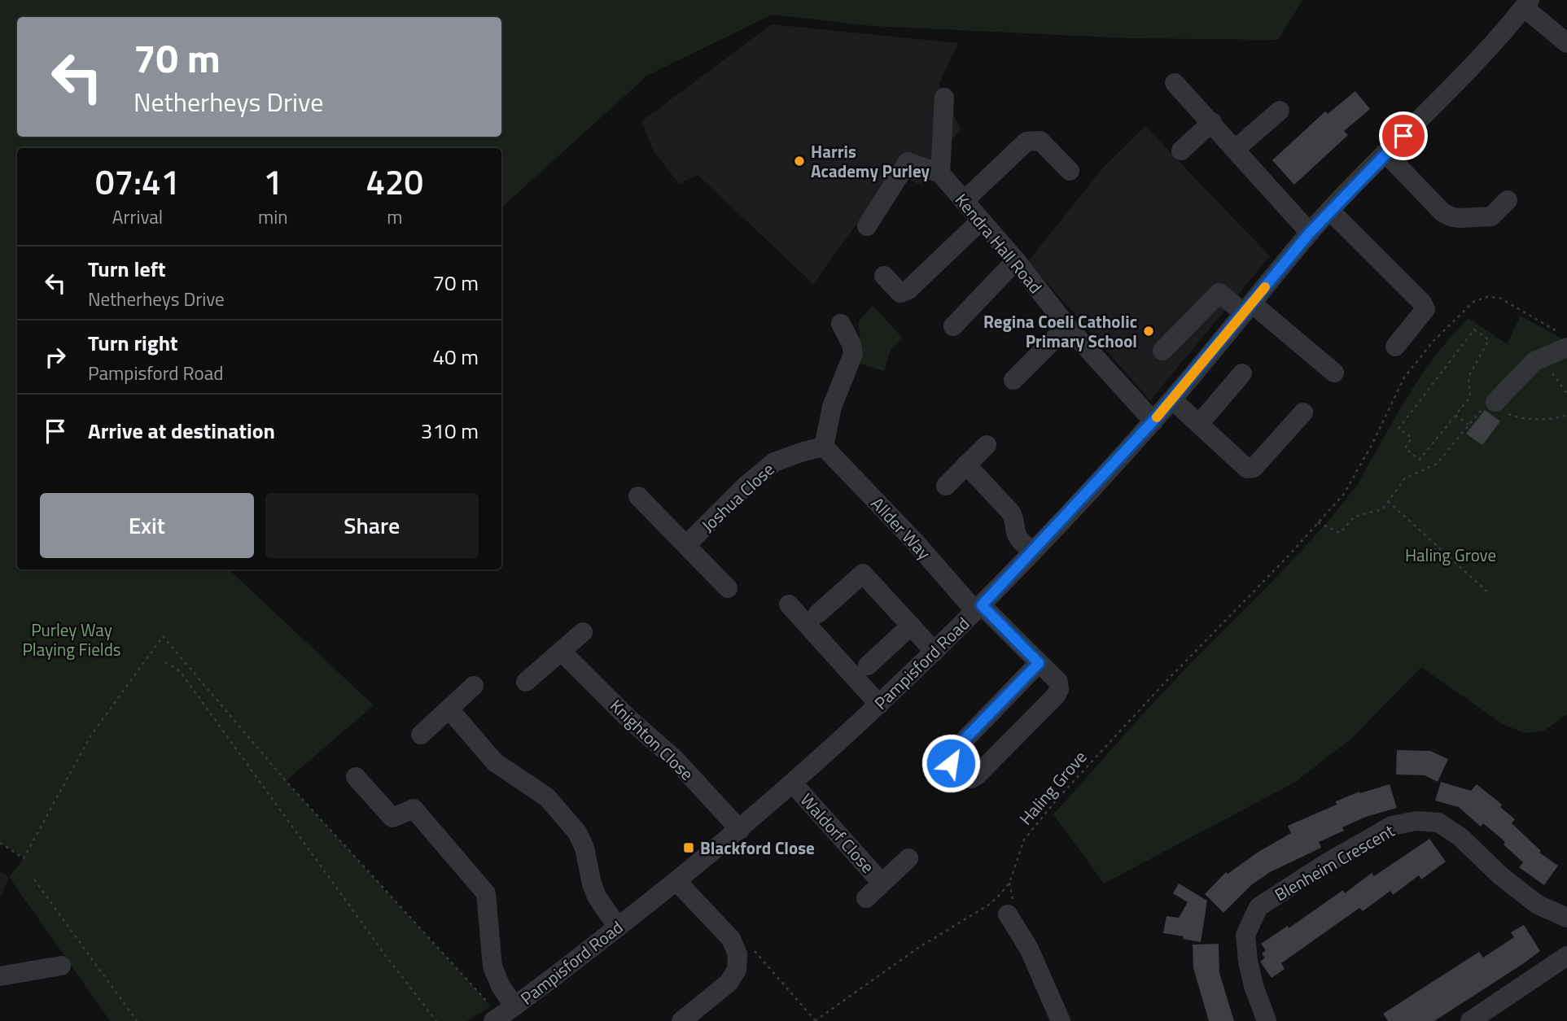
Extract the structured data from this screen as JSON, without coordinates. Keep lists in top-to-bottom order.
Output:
{
  "streets": {
    "street": [
      "Kendra Hall Road",
      "Joshua Close",
      "Allder Way",
      "Pampisford Road",
      "Knighton Close",
      "Waldorf Close",
      "Blenheim Crescent"
    ],
    "path": ["Haling Grove"]
  },
  "crossings": [
    ["Kendra Hall Road", "Pampisford Road"],
    ["Joshua Close", "Allder Way"],
    ["Allder Way", "Pampisford Road"],
    ["Pampisford Road", "Knighton Close"],
    ["Pampisford Road", "Waldorf Close"]
  ],
  "parks": ["Haling Grove", "Purley Way Playing Fields"],
  "places": {
    "other": ["Harris Academy Purley", "Regina Coeli Catholic Primary School"],
    "transit": ["Blackford Close"]
  },
  "page": {
    "turn": ["70 m", "Netherheys Drive"],
    "eta": [
      "07:41",
      "Arrival",
      "1",
      "min",
      "420",
      "m"
    ],
    "list": [
      {
        "name": "Turn left",
        "note": "Netherheys Drive",
        "value": "70 m"
      },
      {
        "name": "Turn right",
        "note": "Pampisford Road",
        "value": "40 m"
      },
      {
        "name": "Arrive at destination",
        "value": "310 m"
      }
    ],
    "buttons": ["Exit", "Share"]
  }
}
